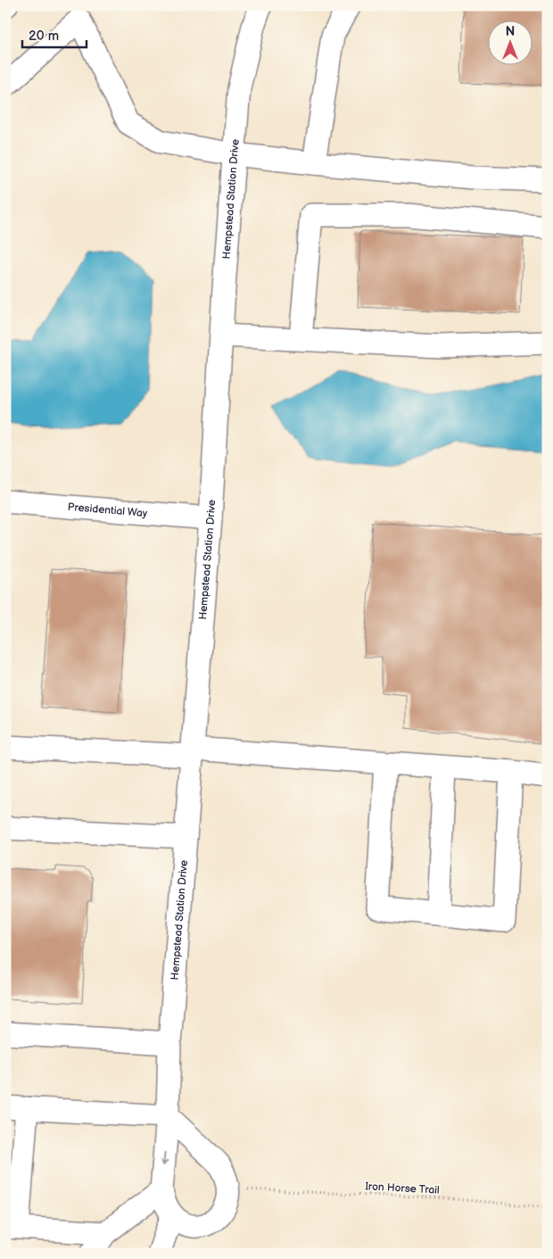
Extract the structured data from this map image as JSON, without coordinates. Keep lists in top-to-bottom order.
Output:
{
  "streets": {
    "street": ["Hempstead Station Drive", "Presidential Way"],
    "path": ["Iron Horse Trail"]
  },
  "crossings": [
    ["Hempstead Station Drive", "Presidential Way"]
  ],
  "scale_bar": "20 m",
  "north": "top"
}
